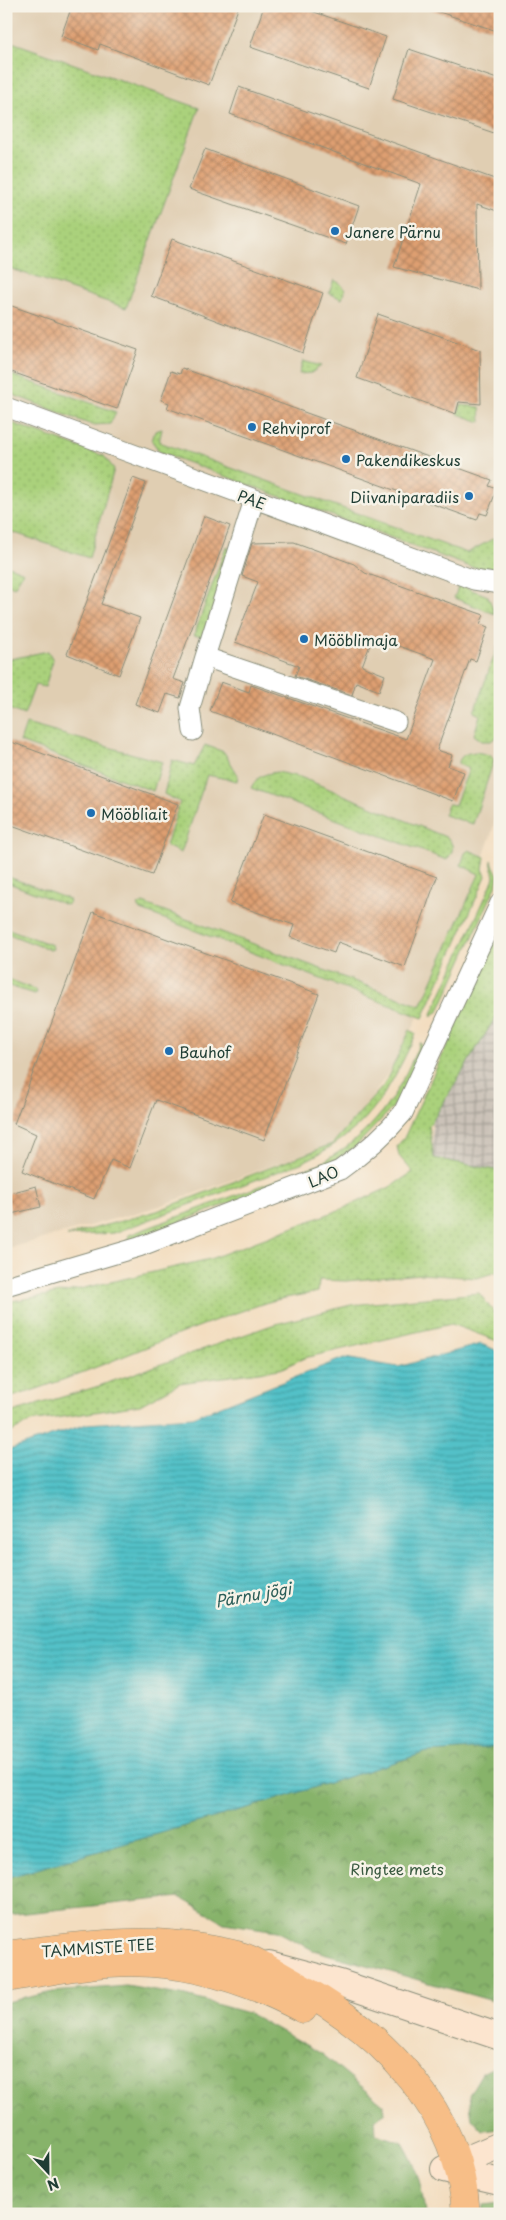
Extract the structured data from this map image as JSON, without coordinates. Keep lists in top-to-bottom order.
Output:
{
  "streets": {
    "main road": ["TAMMISTE TEE"],
    "street": ["PAE", "LAO"]
  },
  "water": ["Pärnu jõgi"],
  "parks": ["Ringtee mets"],
  "places": [
    "Janere Pärnu",
    "Rehviprof",
    "Pakendikeskus",
    "Diivaniparadiis",
    "Mööblimaja",
    "Mööbliait",
    "Bauhof"
  ],
  "north": "bottom"
}
